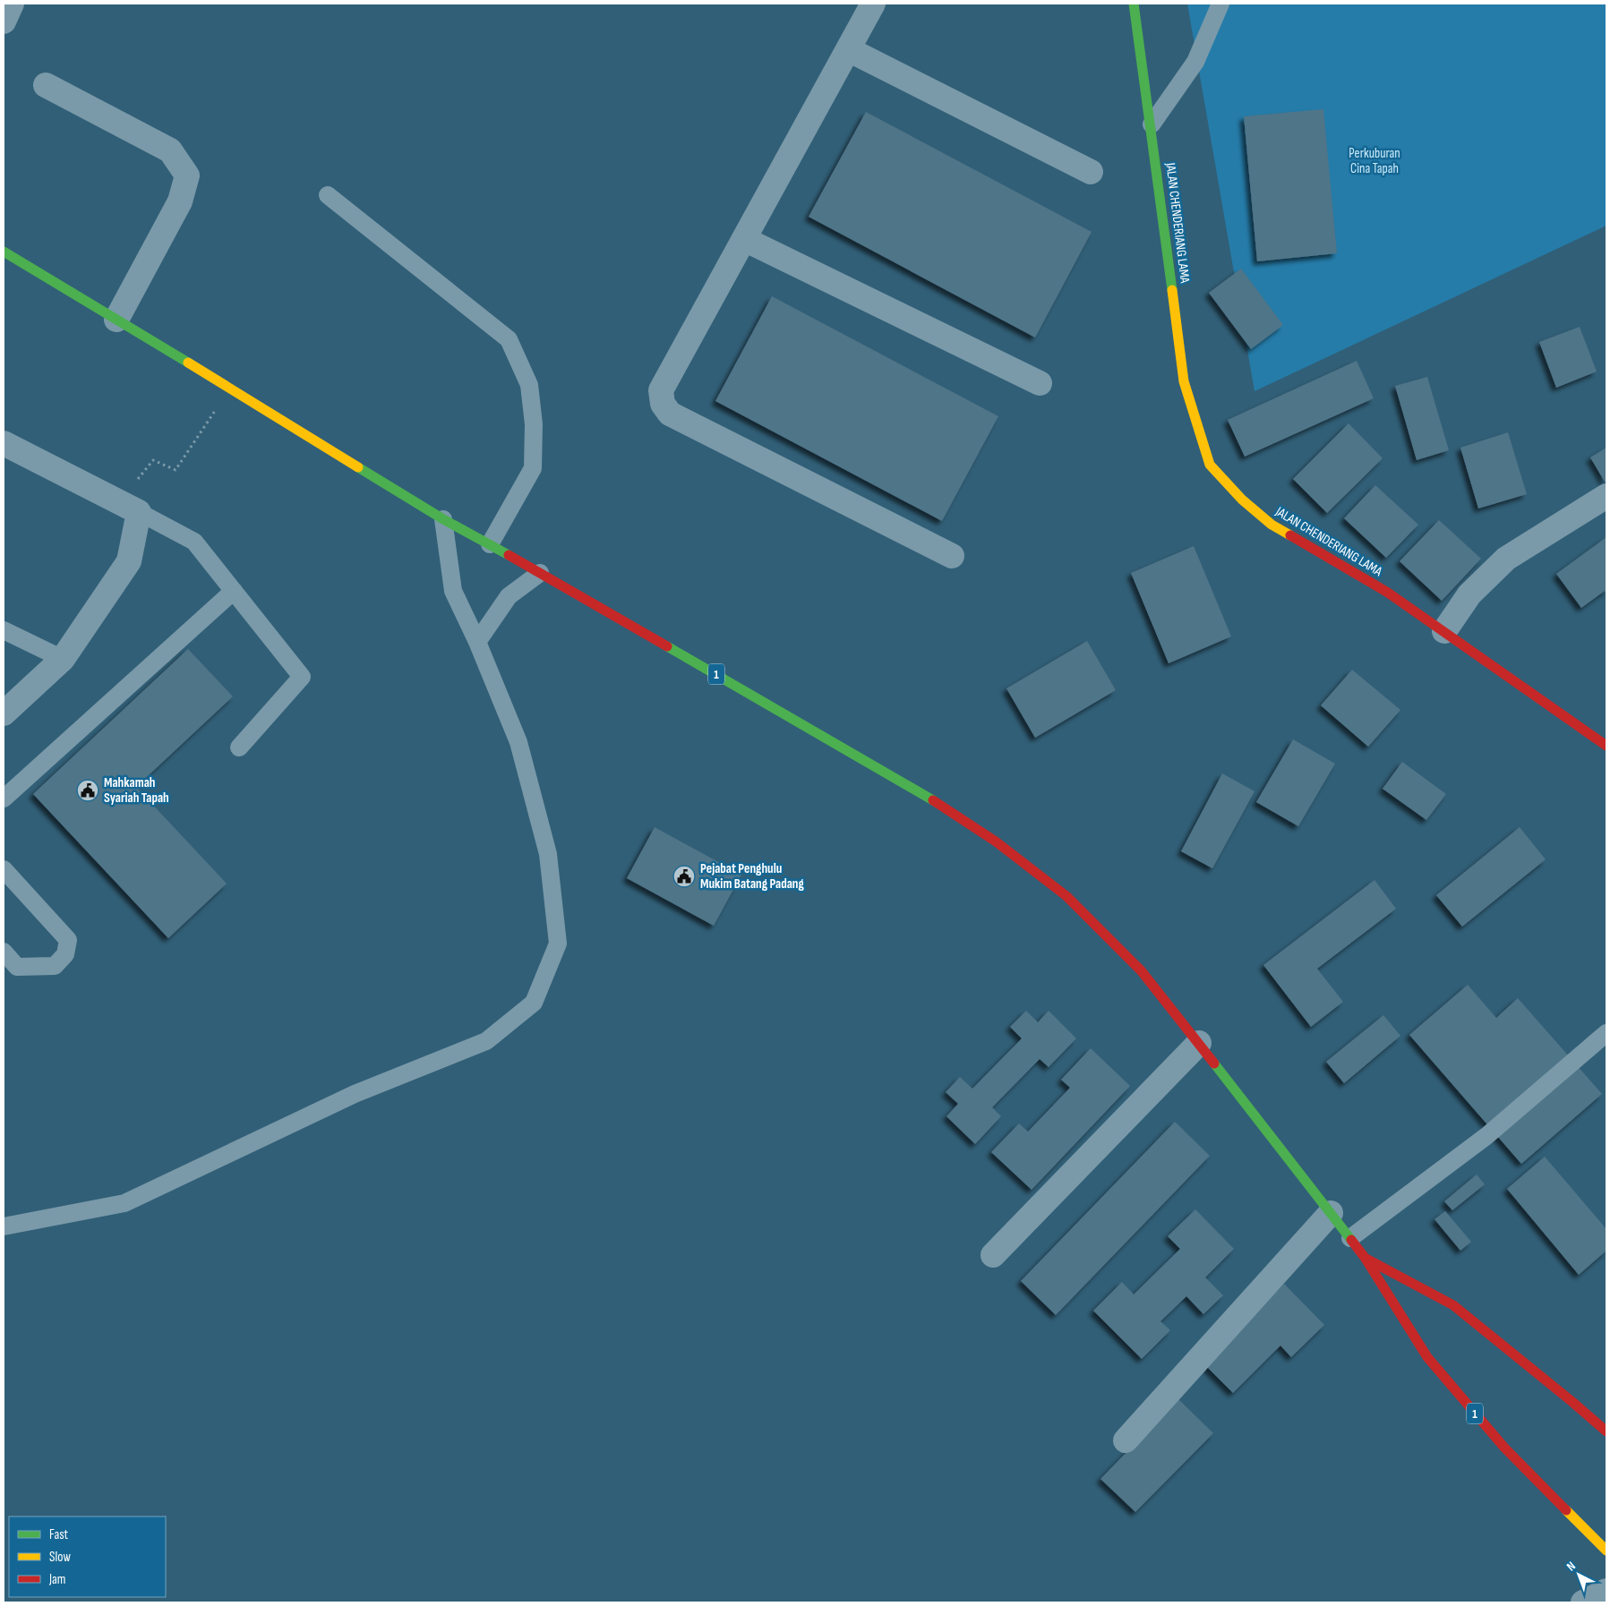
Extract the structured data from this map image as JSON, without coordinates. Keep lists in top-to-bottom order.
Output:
{
  "streets": {
    "main road": ["JALAN CHENDERIANG LAMA", "1"]
  },
  "parks": ["Perkuburan Cina Tapah"],
  "places": {
    "public building": ["Mahkamah Syariah Tapah", "Pejabat Penghulu Mukim Batang Padang"]
  },
  "legend": ["Fast", "Slow", "Jam"],
  "north": "top left"
}
